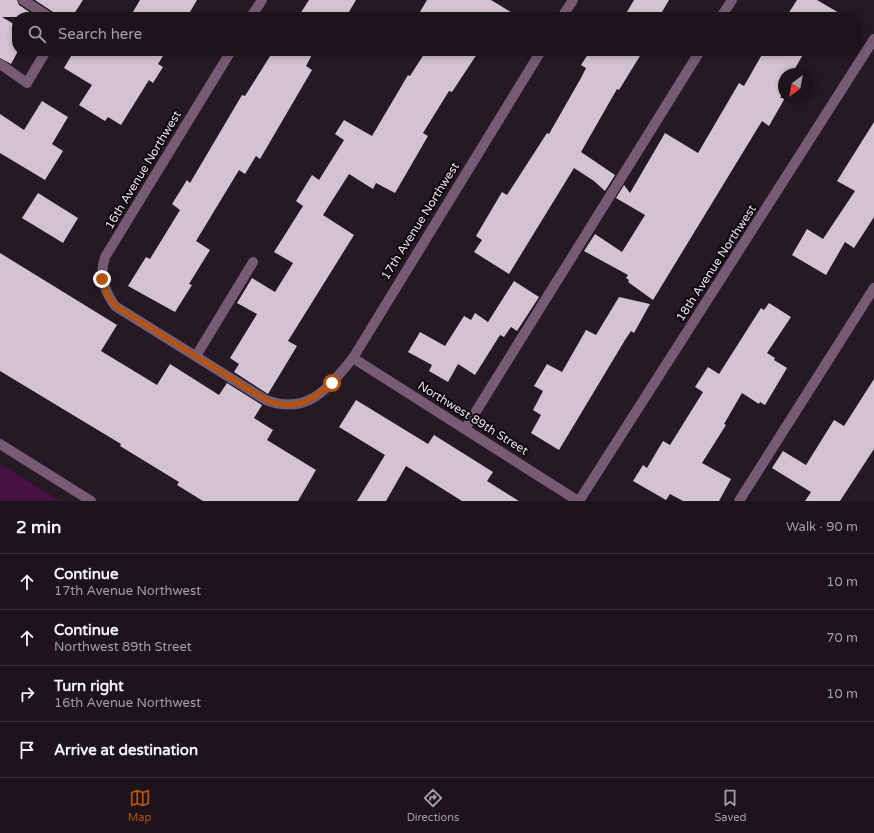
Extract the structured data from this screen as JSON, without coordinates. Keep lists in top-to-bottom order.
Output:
{
  "streets": {
    "street": [
      "16th Avenue Northwest",
      "17th Avenue Northwest",
      "18th Avenue Northwest",
      "Northwest 89th Street"
    ]
  },
  "crossings": [
    ["16th Avenue Northwest", "17th Avenue Northwest"],
    ["17th Avenue Northwest", "Northwest 89th Street"],
    ["18th Avenue Northwest", "Northwest 89th Street"]
  ],
  "north": "bottom left",
  "page": {
    "search": "Search here",
    "heading": ["2 min", "Walk · 90 m"],
    "list": [
      ["Continue", "17th Avenue Northwest", "10 m"],
      ["Continue", "Northwest 89th Street", "70 m"],
      ["Turn right", "16th Avenue Northwest", "10 m"],
      "Arrive at destination"
    ],
    "nav": ["Map", "Directions", "Saved"]
  }
}
